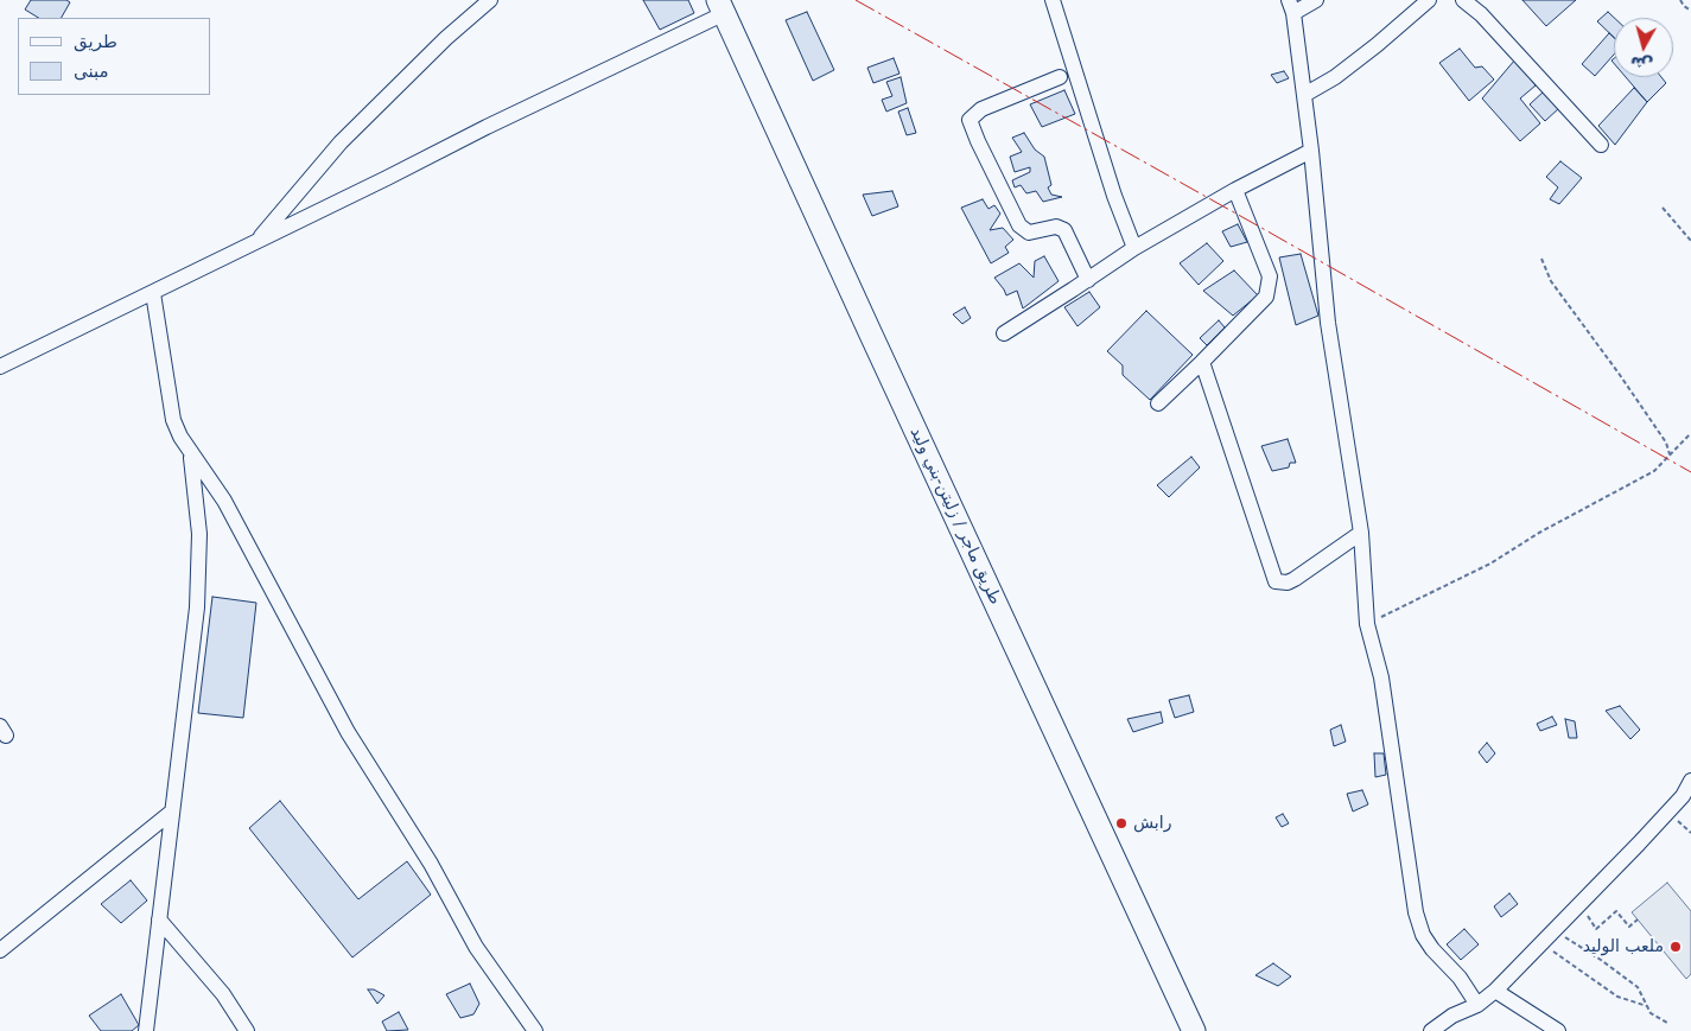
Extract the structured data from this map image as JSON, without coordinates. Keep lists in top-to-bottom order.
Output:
{
  "streets": {
    "highway": ["طريق ماجر / زليتن-بني وليد"]
  },
  "places": ["رابش", "ملعب الوليد"],
  "legend": ["طريق", "مبنى"],
  "north": "bottom"
}
